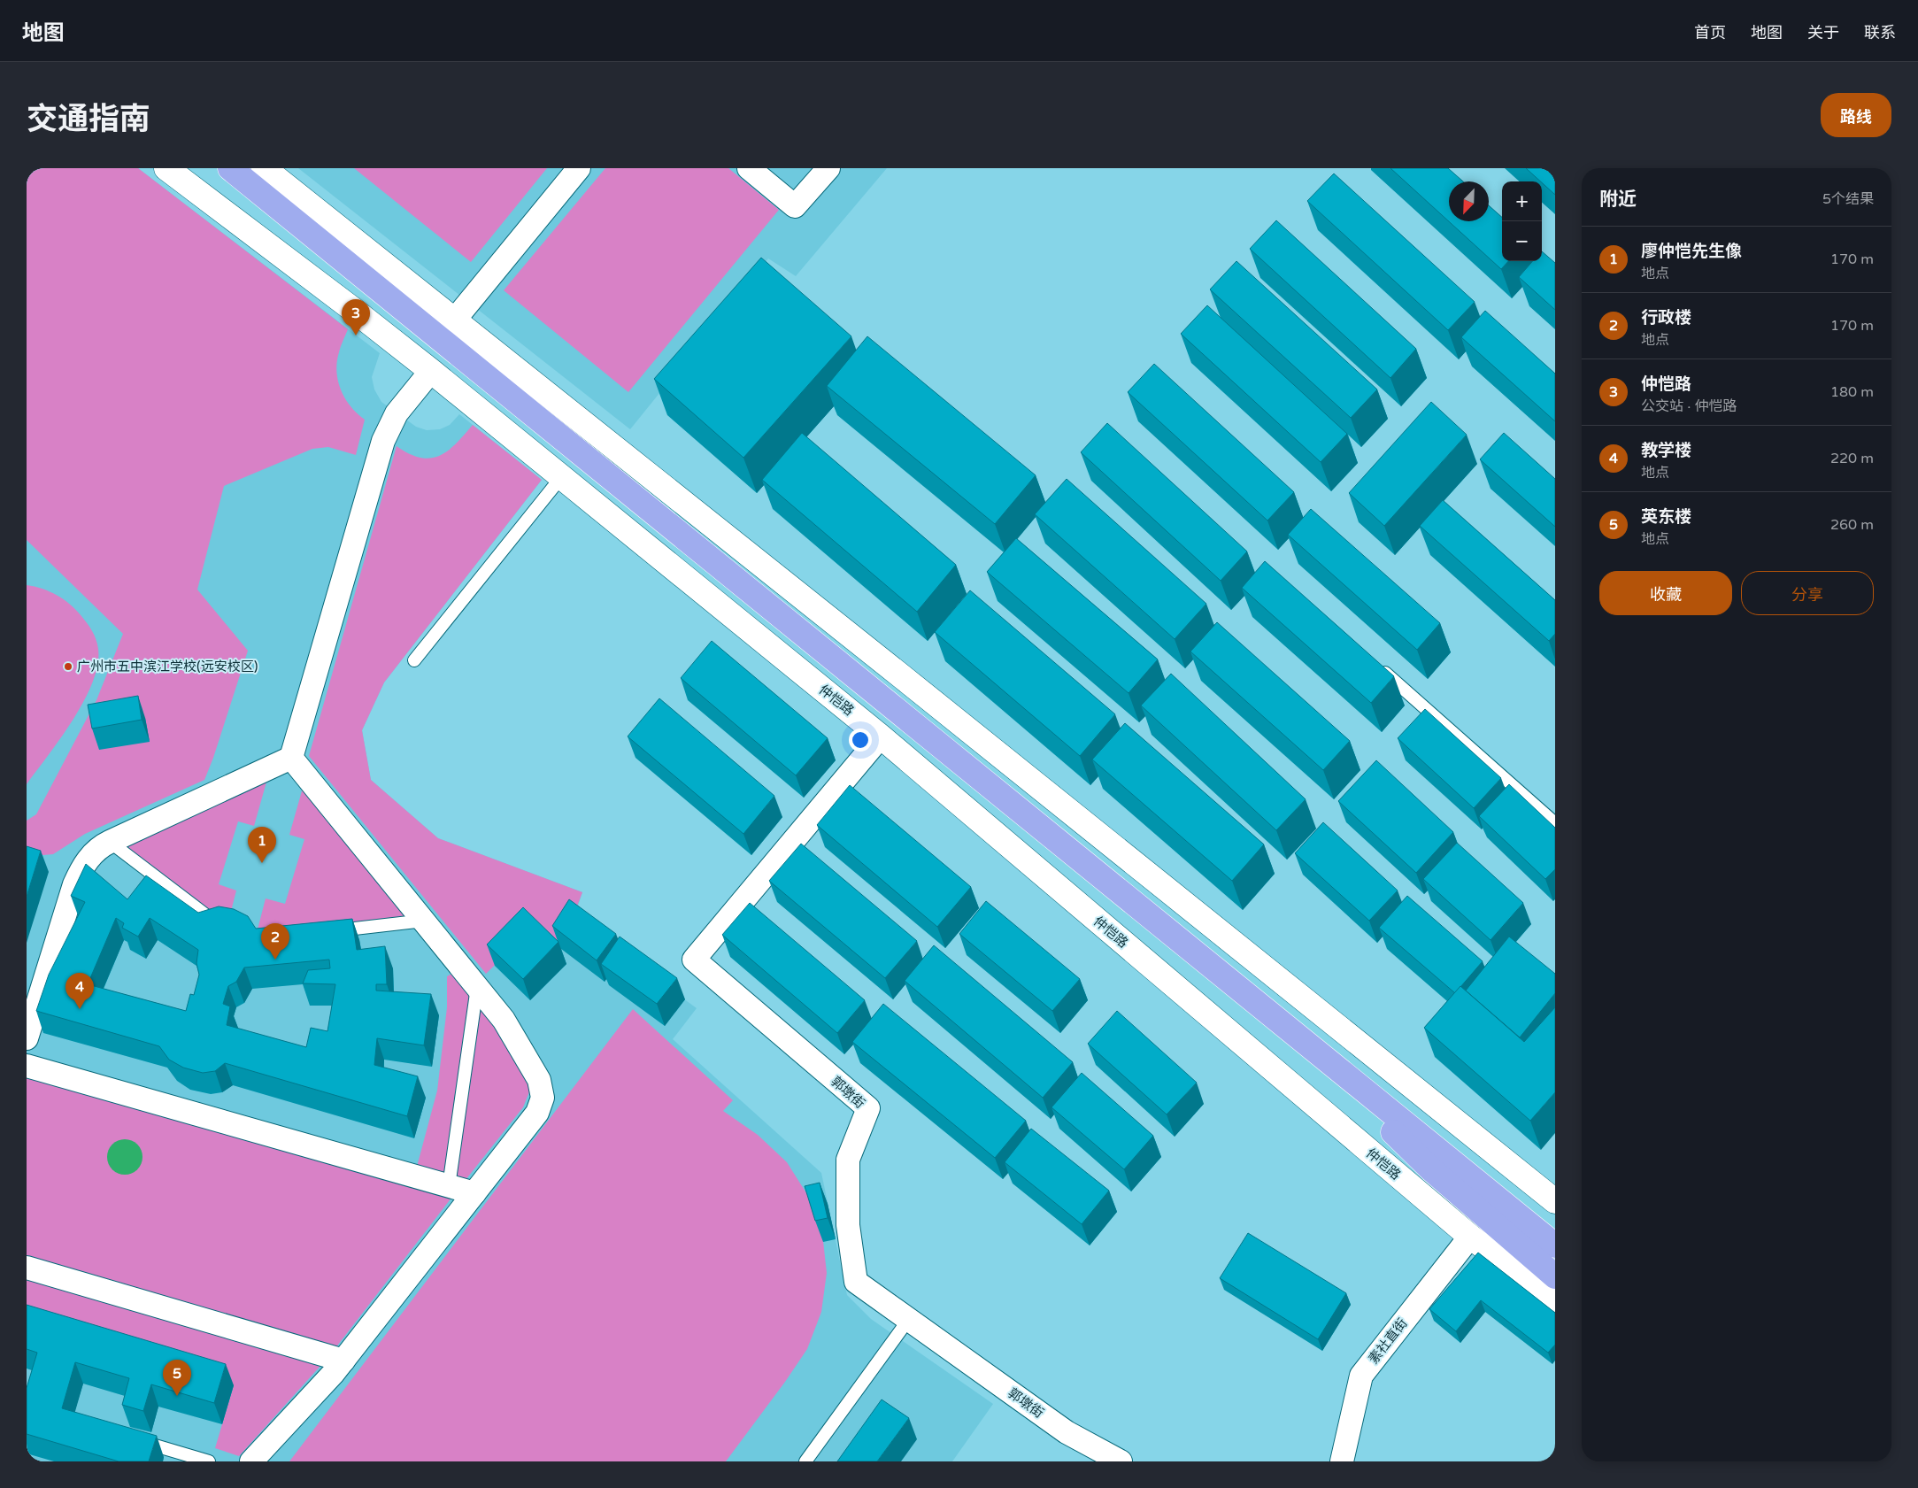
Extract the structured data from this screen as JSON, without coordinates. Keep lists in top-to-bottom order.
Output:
{
  "streets": {
    "main road": ["仲恺路"],
    "street": ["郭墩街", "素社直街"]
  },
  "crossings": [
    ["仲恺路", "郭墩街"],
    ["仲恺路", "素社直街"]
  ],
  "places": ["广州市五中滨江学校(远安校区)"],
  "north": "bottom left",
  "page": {
    "header": "地图",
    "nav": [
      "首页",
      "地图",
      "关于",
      "联系"
    ],
    "title": "交通指南",
    "buttons": [
      "路线",
      ["收藏", "分享"]
    ],
    "heading": ["附近", "5个结果"],
    "map_buttons": ["+", "−"],
    "list": [
      {
        "mark": "1",
        "name": "廖仲恺先生像",
        "note": "地点",
        "value": "170 m"
      },
      {
        "mark": "2",
        "name": "行政楼",
        "note": "地点",
        "value": "170 m"
      },
      {
        "mark": "3",
        "name": "仲恺路",
        "note": "公交站 · 仲恺路",
        "value": "180 m"
      },
      {
        "mark": "4",
        "name": "教学楼",
        "note": "地点",
        "value": "220 m"
      },
      {
        "mark": "5",
        "name": "英东楼",
        "note": "地点",
        "value": "260 m"
      }
    ],
    "pins": [
      "3",
      "1",
      "2",
      "4",
      "5"
    ]
  }
}
